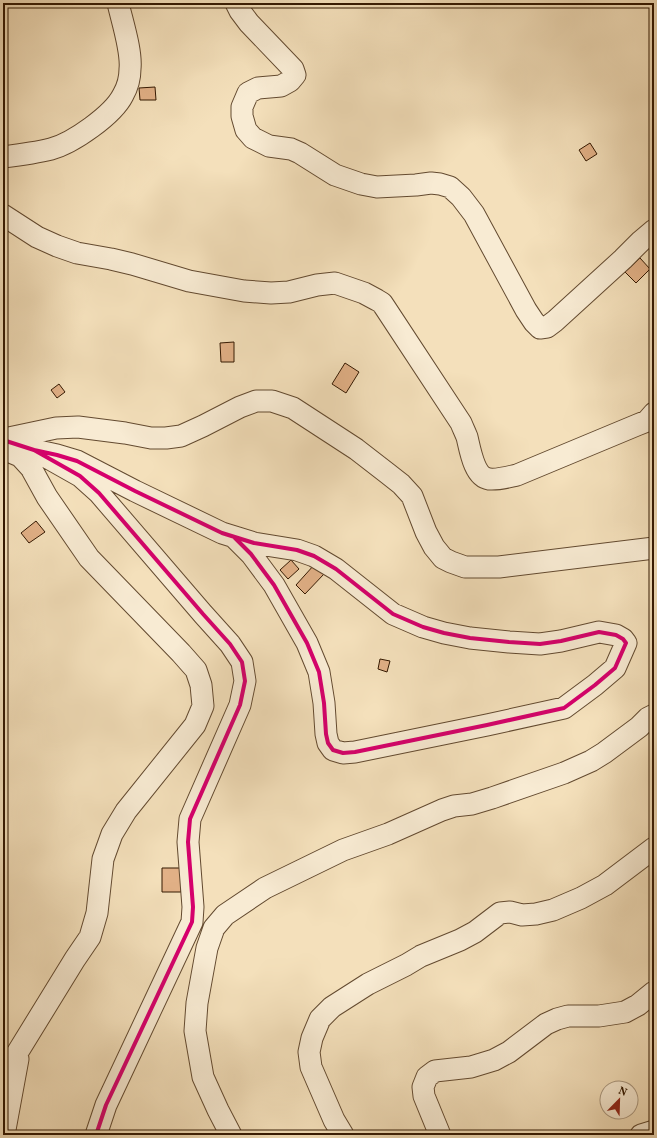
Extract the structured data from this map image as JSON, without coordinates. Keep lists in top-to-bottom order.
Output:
{
  "north": "top right"
}
